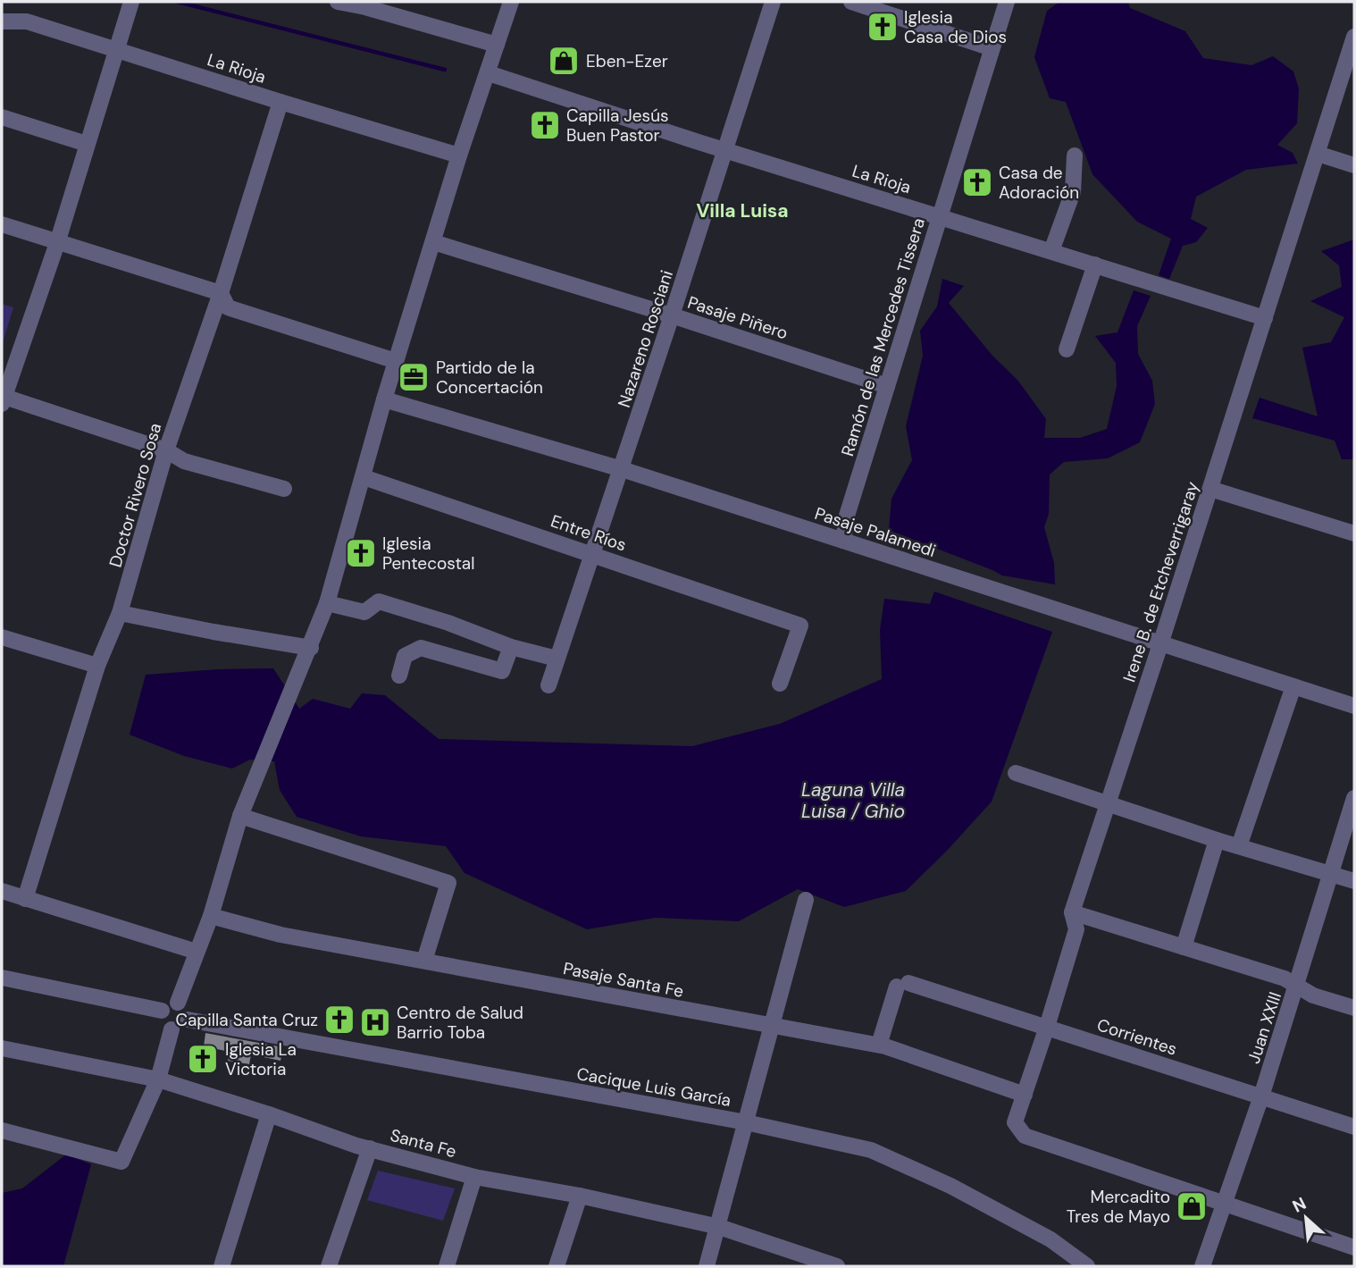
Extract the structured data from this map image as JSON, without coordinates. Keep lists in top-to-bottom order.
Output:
{
  "streets": {
    "street": [
      "La Rioja",
      "Pasaje Piñero",
      "Ramón de las Mercedes Tissera",
      "Nazareno Rosciani",
      "Doctor Rivero Sosa",
      "Pasaje Palamedi",
      "Entre Ríos",
      "Irene B. de Etcheverrigaray",
      "Pasaje Santa Fe",
      "Juan XXIII",
      "Corrientes",
      "Cacique Luis García",
      "Santa Fe"
    ]
  },
  "crossings": [
    ["La Rioja", "Ramón de las Mercedes Tissera"],
    ["La Rioja", "Nazareno Rosciani"],
    ["La Rioja", "Doctor Rivero Sosa"],
    ["La Rioja", "Irene B. de Etcheverrigaray"],
    ["Pasaje Piñero", "Ramón de las Mercedes Tissera"],
    ["Pasaje Piñero", "Nazareno Rosciani"],
    ["Ramón de las Mercedes Tissera", "Pasaje Palamedi"],
    ["Nazareno Rosciani", "Pasaje Palamedi"],
    ["Nazareno Rosciani", "Entre Ríos"],
    ["Pasaje Palamedi", "Irene B. de Etcheverrigaray"],
    ["Irene B. de Etcheverrigaray", "Pasaje Santa Fe"],
    ["Irene B. de Etcheverrigaray", "Juan XXIII"],
    ["Irene B. de Etcheverrigaray", "Corrientes"],
    ["Pasaje Santa Fe", "Corrientes"],
    ["Juan XXIII", "Corrientes"]
  ],
  "districts": ["Villa Luisa"],
  "water": ["Laguna Villa Luisa / Ghio"],
  "places": {
    "church": [
      "Iglesia Casa de Dios",
      "Capilla Jesús Buen Pastor",
      "Casa de Adoración",
      "Iglesia Pentecostal",
      "Capilla Santa Cruz",
      "Iglesia La Victoria"
    ],
    "shop": ["Eben-Ezer", "Mercadito Tres de Mayo"],
    "office": ["Partido de la Concertación"],
    "hospital": ["Centro de Salud Barrio Toba"]
  },
  "north": "top left"
}
